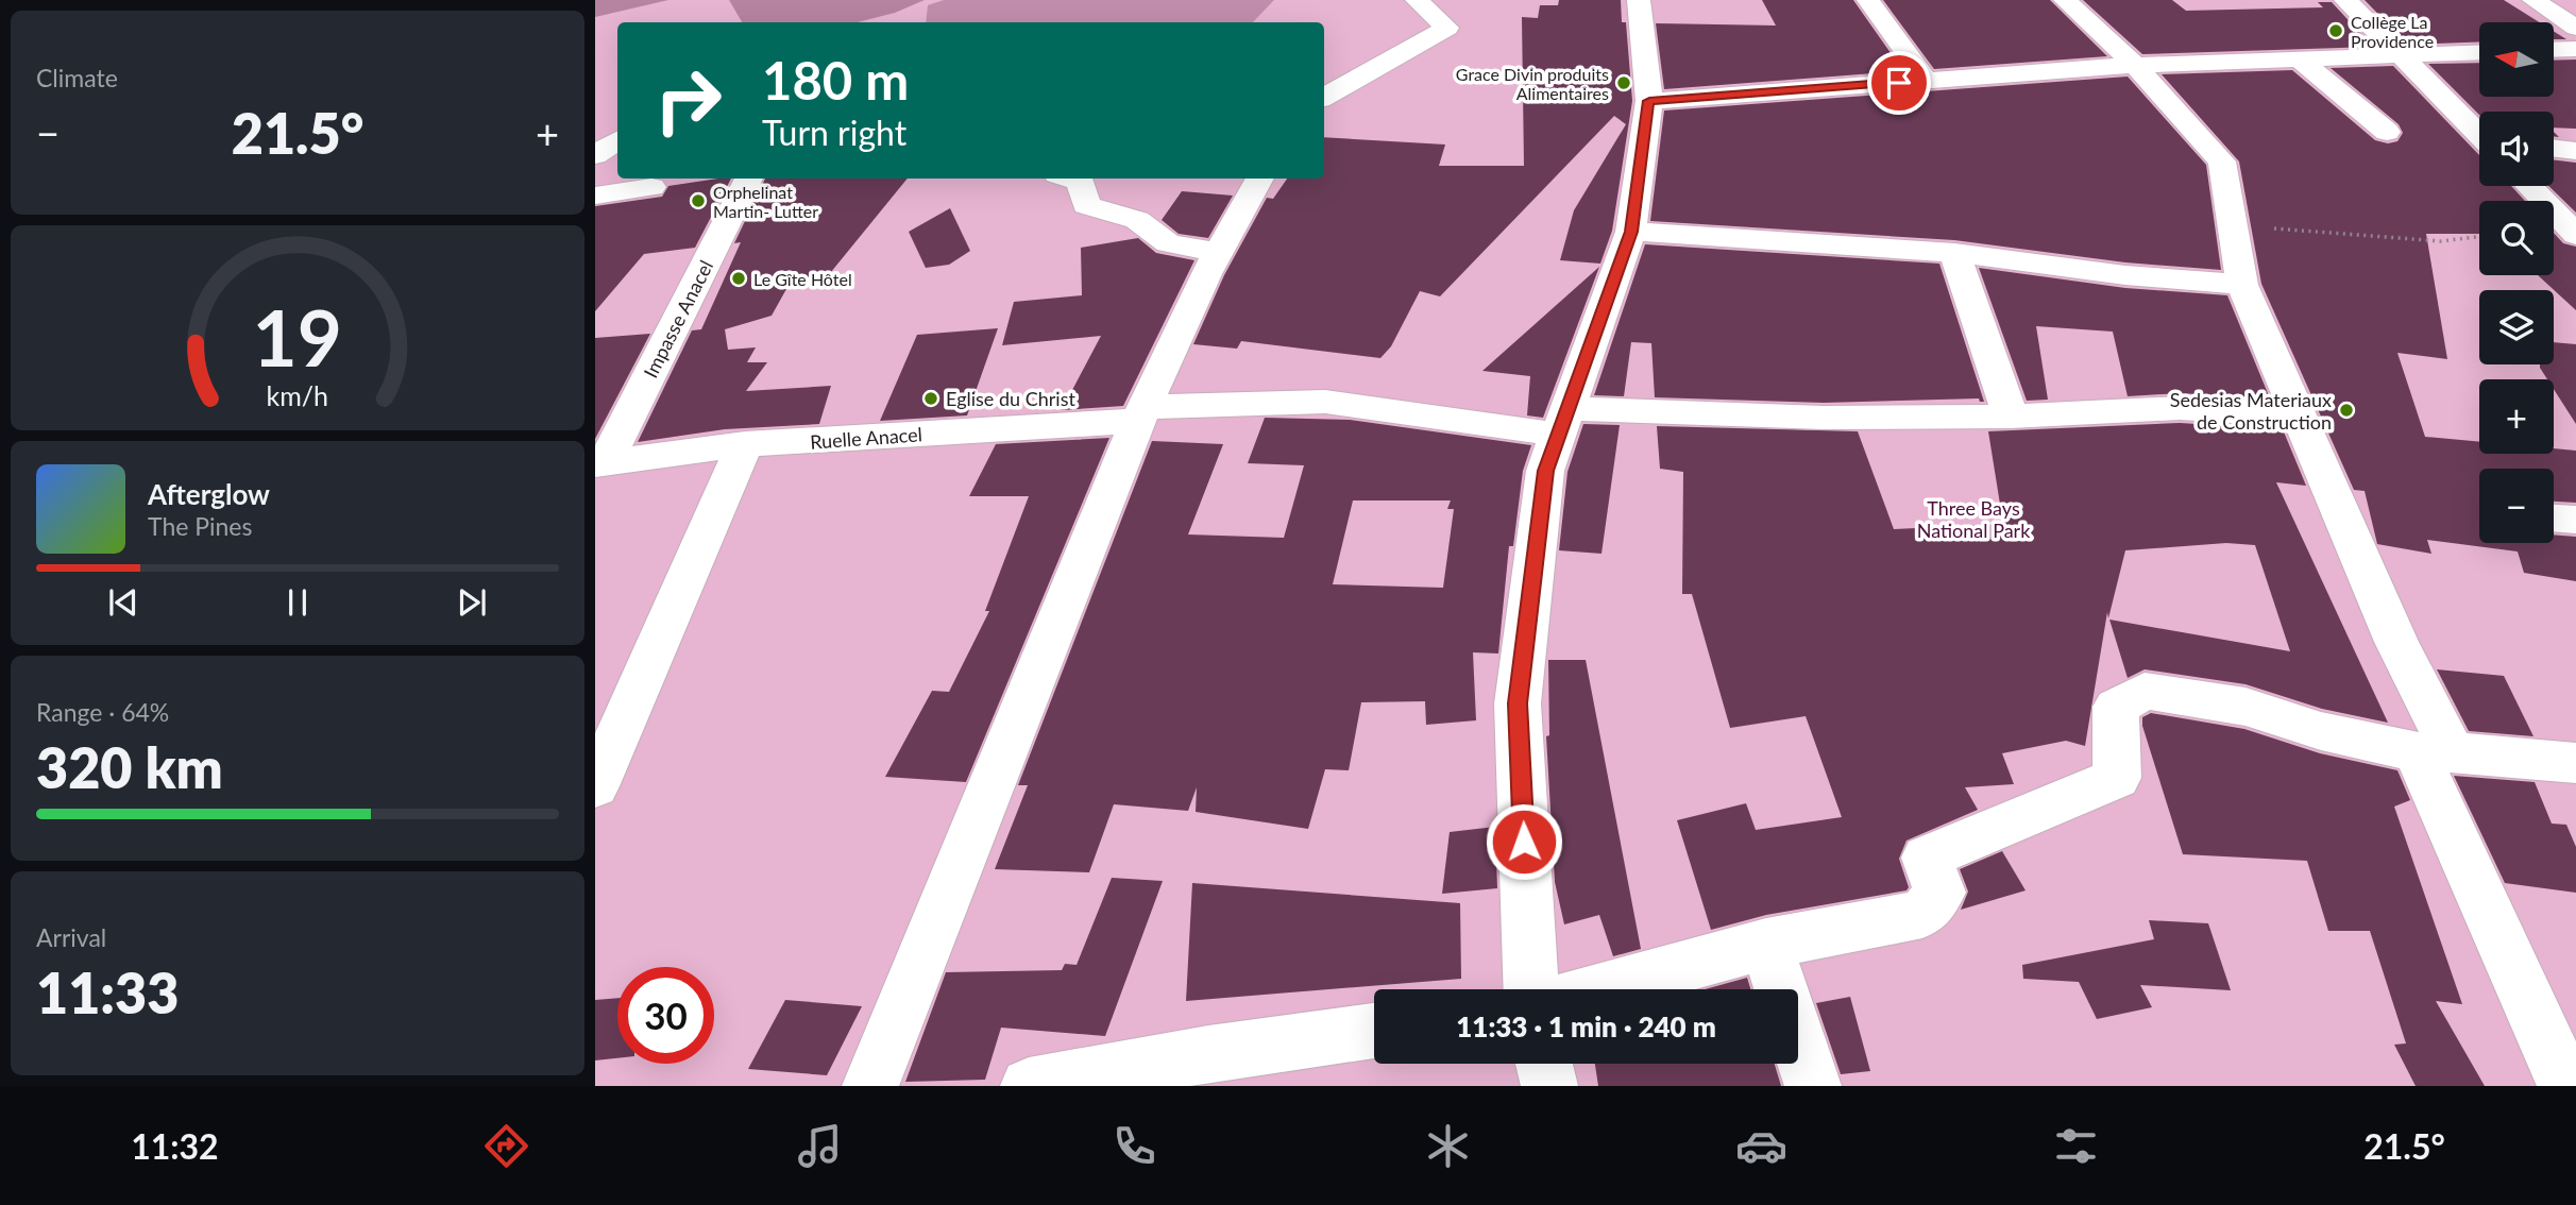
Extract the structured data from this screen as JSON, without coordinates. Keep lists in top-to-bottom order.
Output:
{
  "streets": {
    "street": ["Impasse Anacel", "Ruelle Anacel"]
  },
  "crossings": [
    ["Impasse Anacel", "Ruelle Anacel"]
  ],
  "parks": ["Three Bays National Park"],
  "places": [
    "Collège La Providence",
    "Grace Divin produits Alimentaires",
    "Orphelinat Martin- Lutter",
    "Le Gîte Hôtel",
    "Eglise du Christ",
    "Sedesias Materiaux de Construction"
  ],
  "north": "left",
  "page": {
    "tile": [
      "Climate",
      ["Range · 64%", "320 km"],
      ["Arrival", "11:33"]
    ],
    "map_buttons": ["+", "−"],
    "turn": ["180 m", "Turn right"],
    "heat": ["−", "21.5°", "+"],
    "song": ["Afterglow", "The Pines"],
    "limit": "30",
    "trip": "11:33 · 1 min · 240 m",
    "tabs": ["11:32", "21.5°"],
    "gauge": ["19", "km/h"]
  }
}
